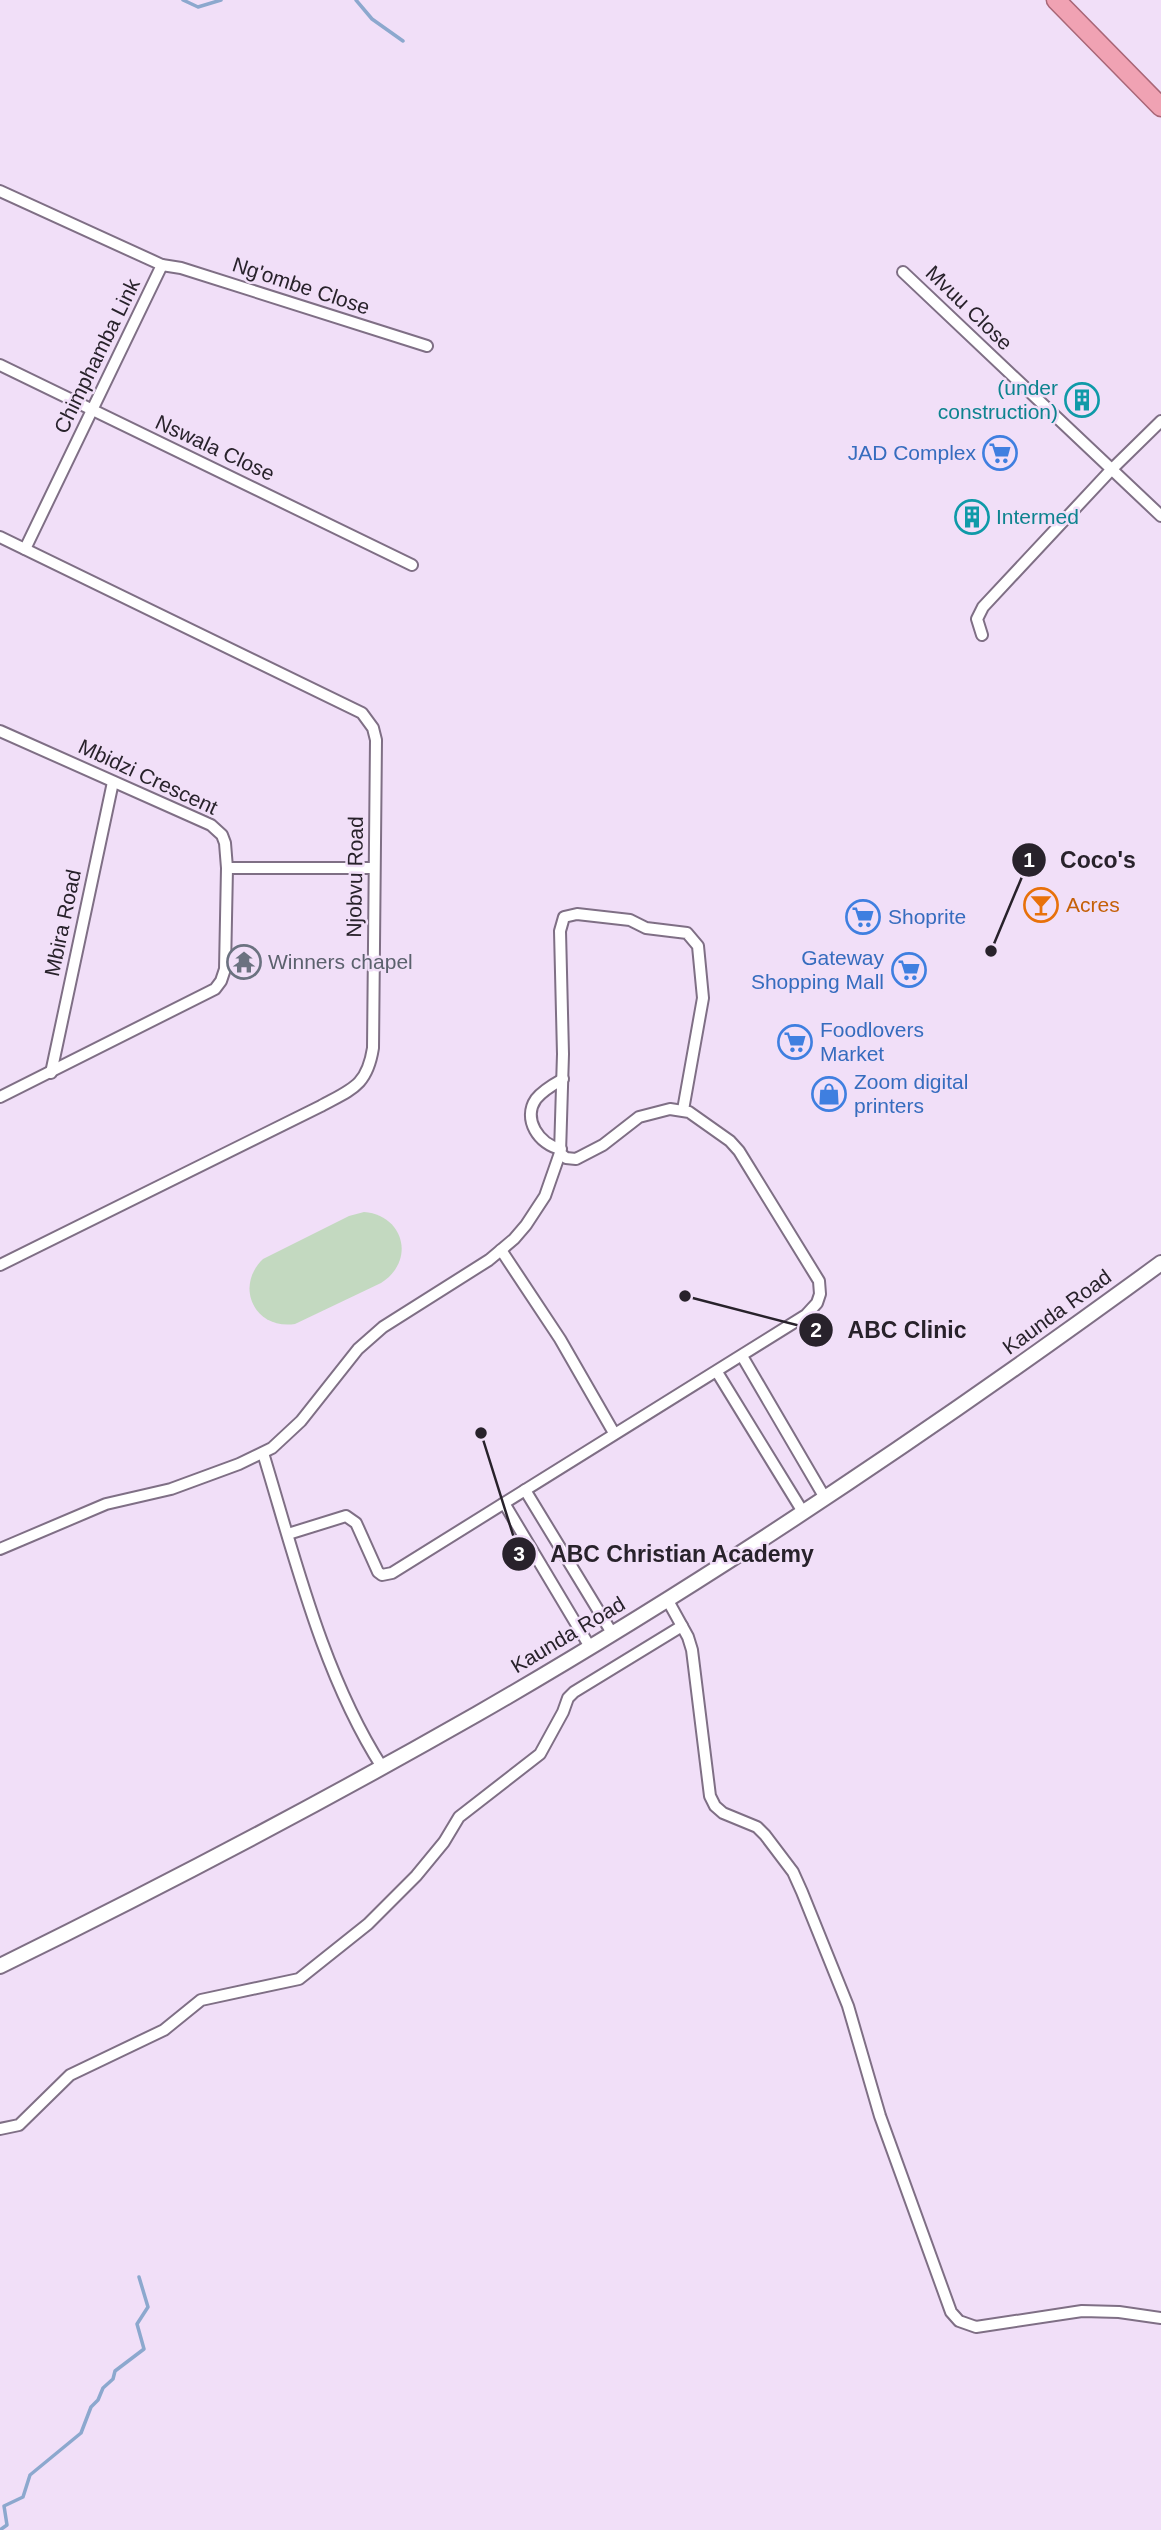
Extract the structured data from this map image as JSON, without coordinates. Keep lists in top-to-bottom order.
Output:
{
  "streets": {
    "main road": ["Kaunda Road"],
    "street": [
      "Ng'ombe Close",
      "Mvuu Close",
      "Chimphamba Link",
      "Nswala Close",
      "Mbidzi Crescent",
      "Njobvu Road",
      "Mbira Road"
    ]
  },
  "crossings": [
    ["Ng'ombe Close", "Chimphamba Link"],
    ["Chimphamba Link", "Nswala Close"],
    ["Chimphamba Link", "Njobvu Road"],
    ["Mbidzi Crescent", "Mbira Road"]
  ],
  "places": {
    "building": ["(under construction)", "Intermed"],
    "supermarket": [
      "JAD Complex",
      "Shoprite",
      "Gateway Shopping Mall",
      "Foodlovers Market"
    ],
    "bar": ["Acres"],
    "other": ["Coco's", "ABC Clinic", "ABC Christian Academy"],
    "temple": ["Winners chapel"],
    "shop": ["Zoom digital printers"]
  }
}
